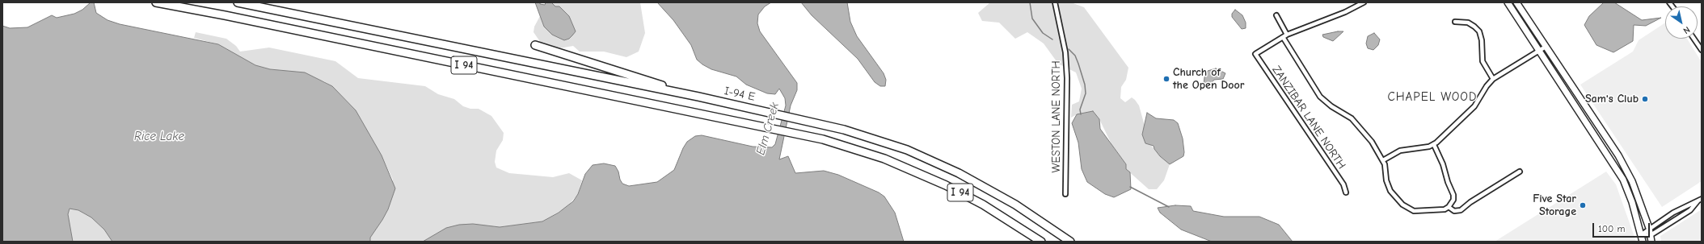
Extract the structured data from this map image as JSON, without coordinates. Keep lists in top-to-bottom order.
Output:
{
  "streets": {
    "highway": ["I 94", "I-94 E"],
    "street": ["WESTON LANE NORTH", "ZANZIBAR LANE NORTH"]
  },
  "crossings": [
    ["I 94", "I-94 E"]
  ],
  "districts": ["CHAPEL WOOD"],
  "water": ["Elm Creek", "Rice Lake"],
  "places": ["Church of the Open Door", "Sam's Club", "Five Star Storage"],
  "scale_bar": "100 m",
  "north": "bottom right"
}
